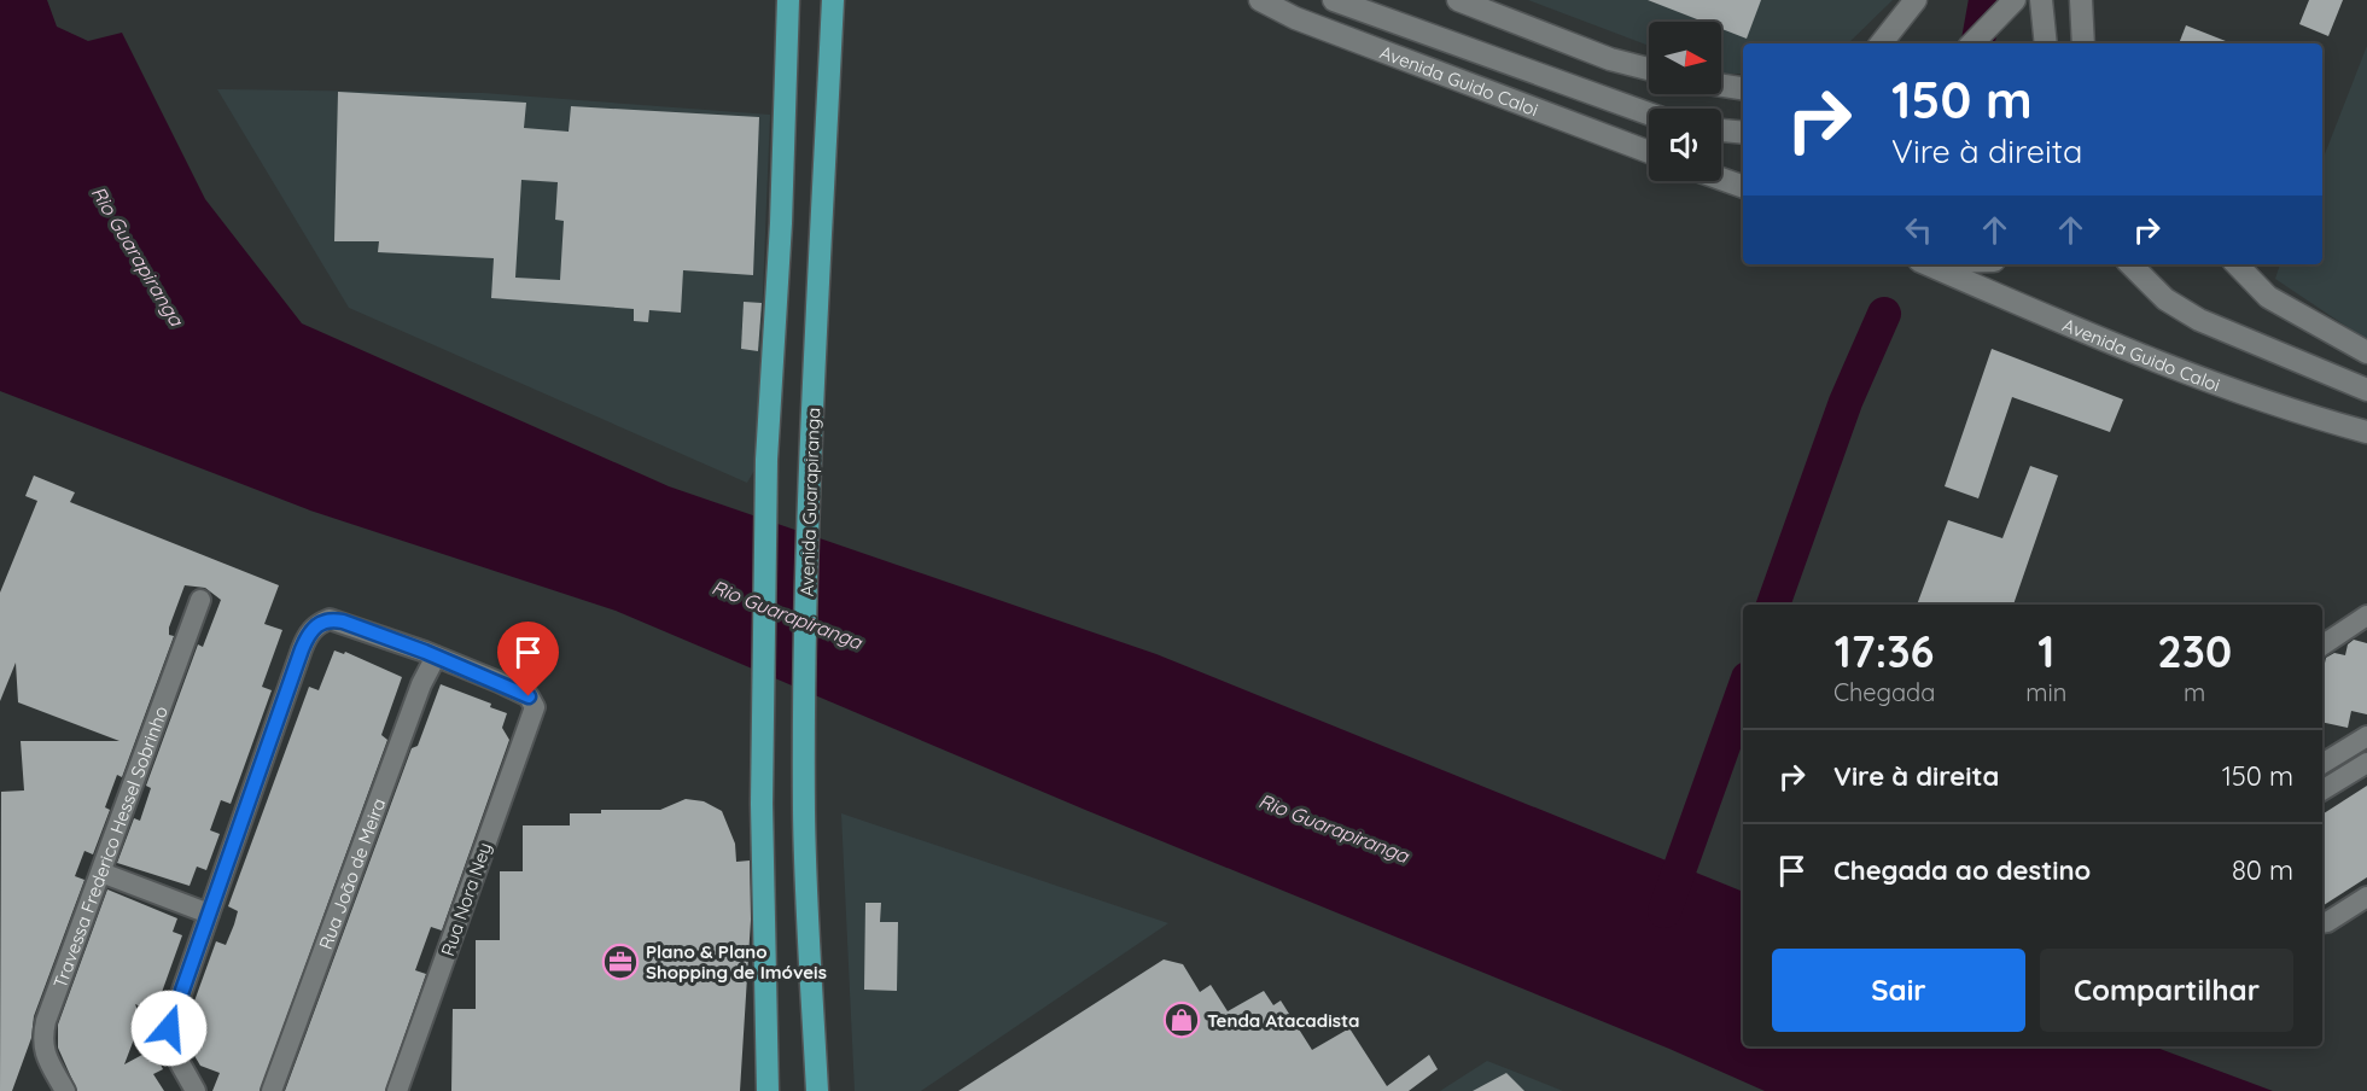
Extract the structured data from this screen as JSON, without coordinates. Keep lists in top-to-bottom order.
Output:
{
  "streets": {
    "main road": ["Avenida Guido Caloi", "Avenida Guarapiranga"],
    "street": ["Travessa Frederico Hessel Sobrinho", "Rua João de Meira", "Rua Nora Ney"]
  },
  "crossings": [
    ["Rua João de Meira", "Rua Nora Ney"]
  ],
  "water": ["Rio Guarapiranga"],
  "places": {
    "office": ["Plano & Plano Shopping de Imóveis"],
    "shop": ["Tenda Atacadista"]
  },
  "north": "right",
  "page": {
    "turn": ["150 m", "Vire à direita"],
    "eta": [
      "17:36",
      "Chegada",
      "1",
      "min",
      "230",
      "m"
    ],
    "list": [
      {
        "name": "Vire à direita",
        "value": "150 m"
      },
      {
        "name": "Chegada ao destino",
        "value": "80 m"
      }
    ],
    "buttons": ["Sair", "Compartilhar"]
  }
}
